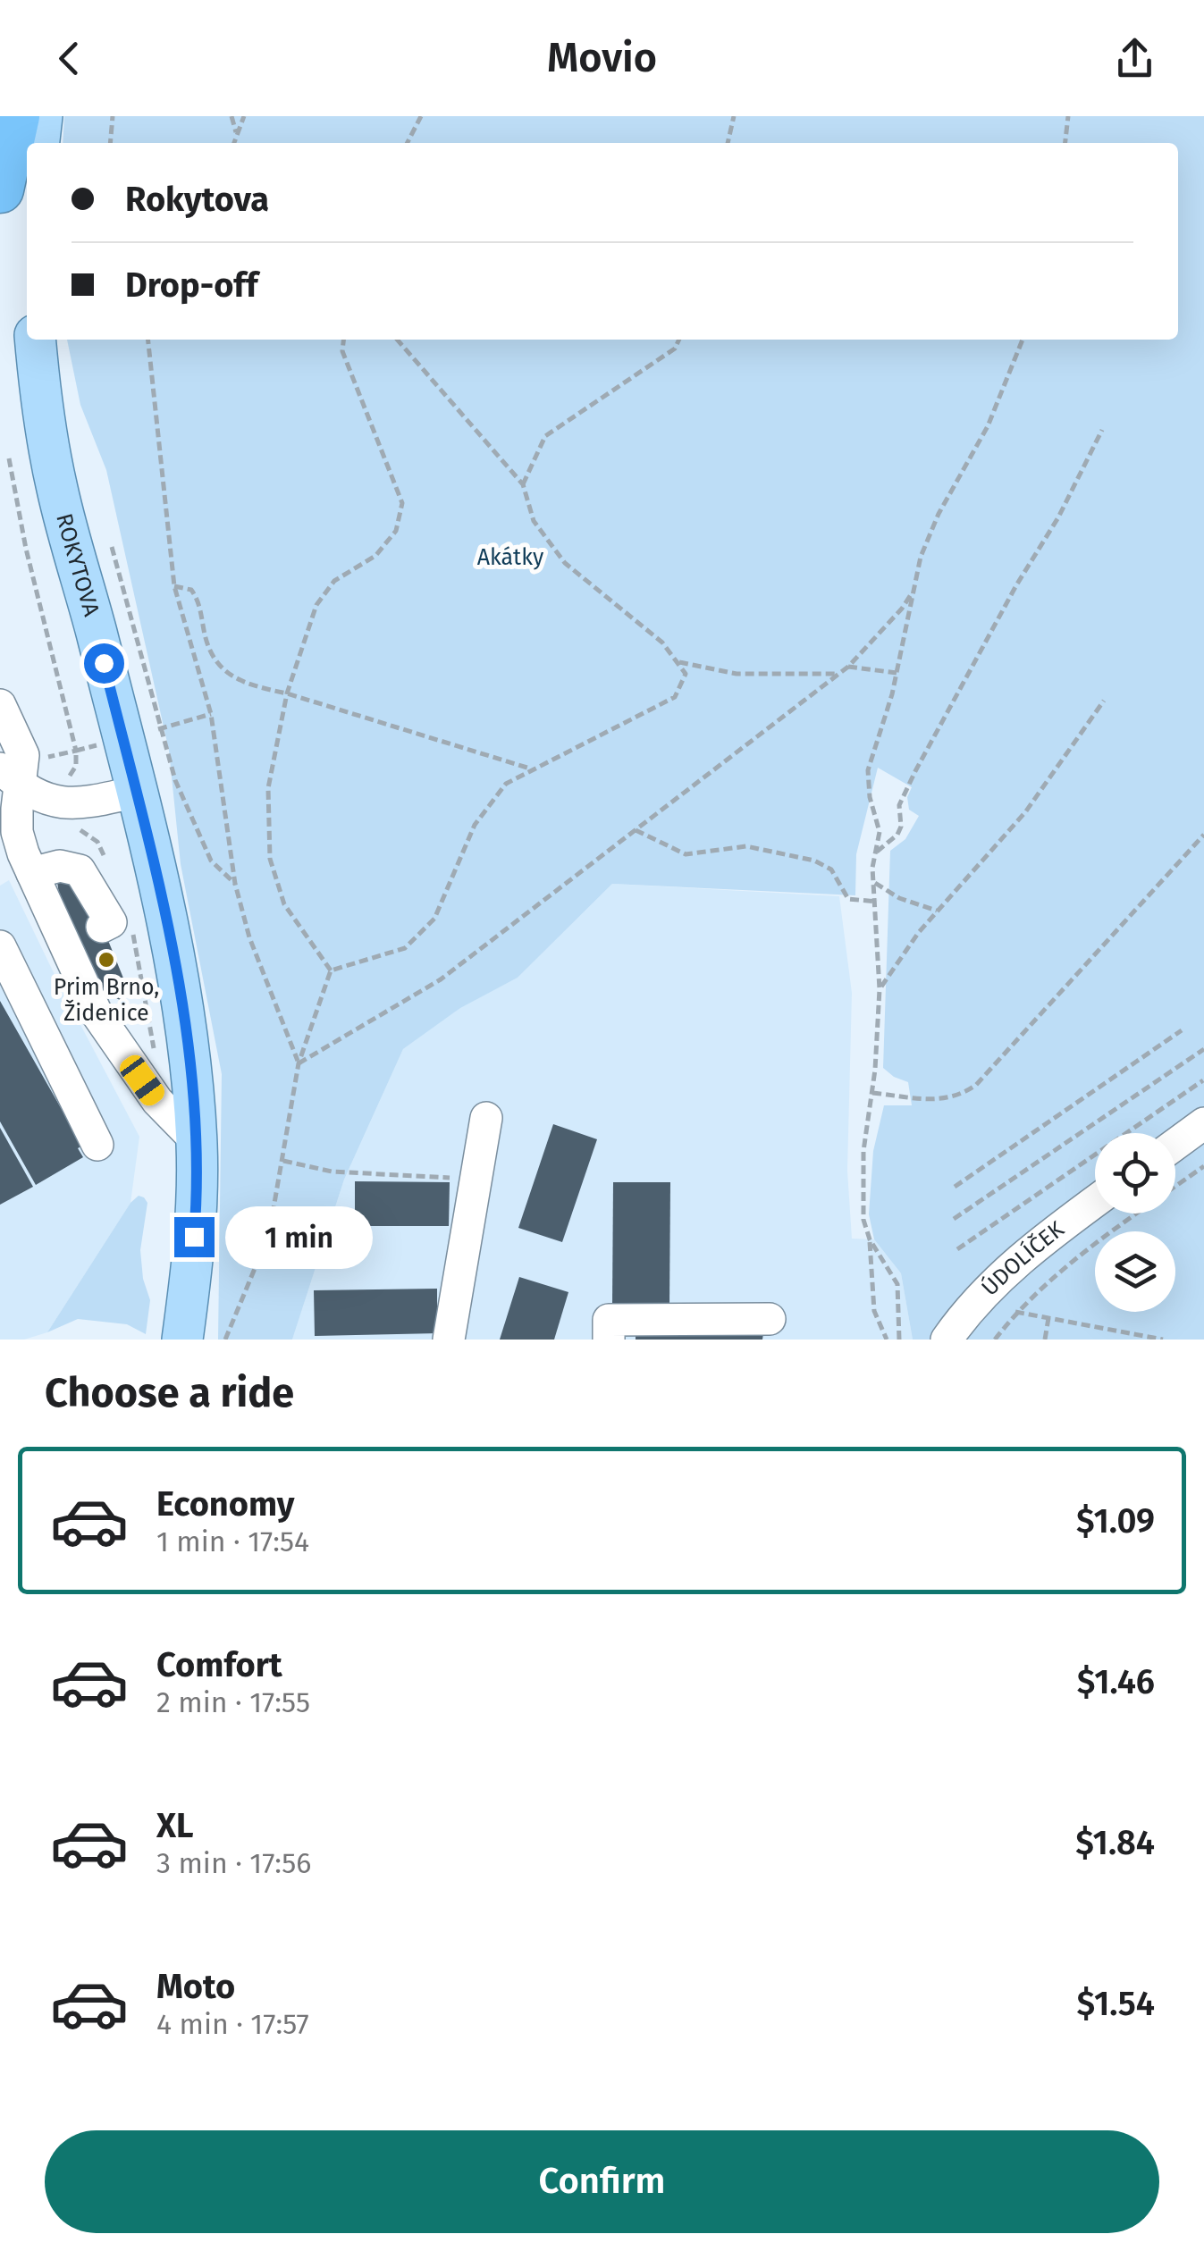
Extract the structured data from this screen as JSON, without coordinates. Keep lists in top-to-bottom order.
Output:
{
  "streets": {
    "main road": ["ROKYTOVA"],
    "lane": ["ÚDOLÍČEK"]
  },
  "parks": ["Akátky"],
  "places": ["Prim Brno, Židenice"],
  "page": {
    "header": "Movio",
    "banner": ["Rokytova", "Drop-off"],
    "bubble": "1 min",
    "heading": "Choose a ride",
    "list": [
      {
        "name": "Economy",
        "note": "1 min · 17:54",
        "value": "$1.09"
      },
      {
        "name": "Comfort",
        "note": "2 min · 17:55",
        "value": "$1.46"
      },
      {
        "name": "XL",
        "note": "3 min · 17:56",
        "value": "$1.84"
      },
      {
        "name": "Moto",
        "note": "4 min · 17:57",
        "value": "$1.54"
      }
    ],
    "buttons": "Confirm"
  }
}
